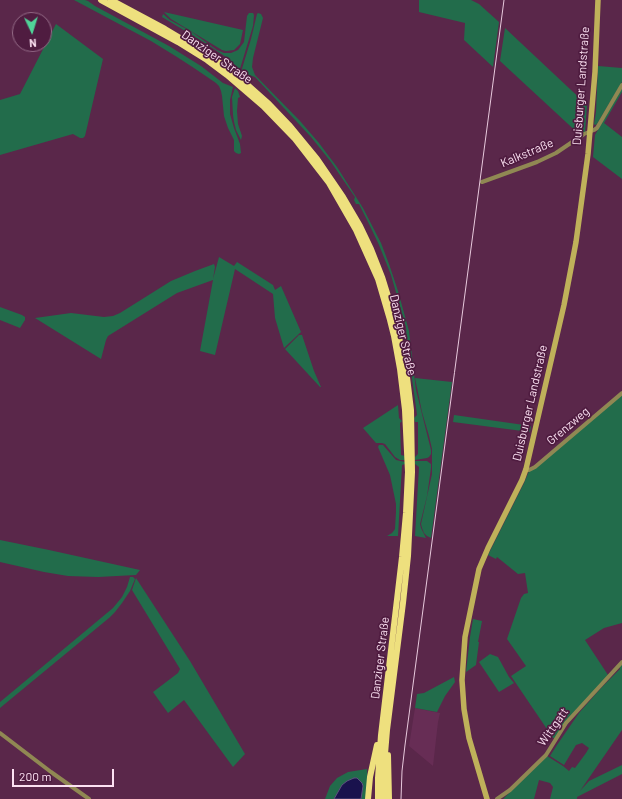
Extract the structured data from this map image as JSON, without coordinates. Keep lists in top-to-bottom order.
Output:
{
  "streets": {
    "highway": ["Danziger Straße"],
    "main road": ["Duisburger Landstraße"],
    "street": ["Kalkstraße", "Grenzweg", "Wittgatt"]
  },
  "crossings": [
    ["Duisburger Landstraße", "Kalkstraße"],
    ["Duisburger Landstraße", "Grenzweg"]
  ],
  "scale_bar": "200 m",
  "north": "bottom"
}
